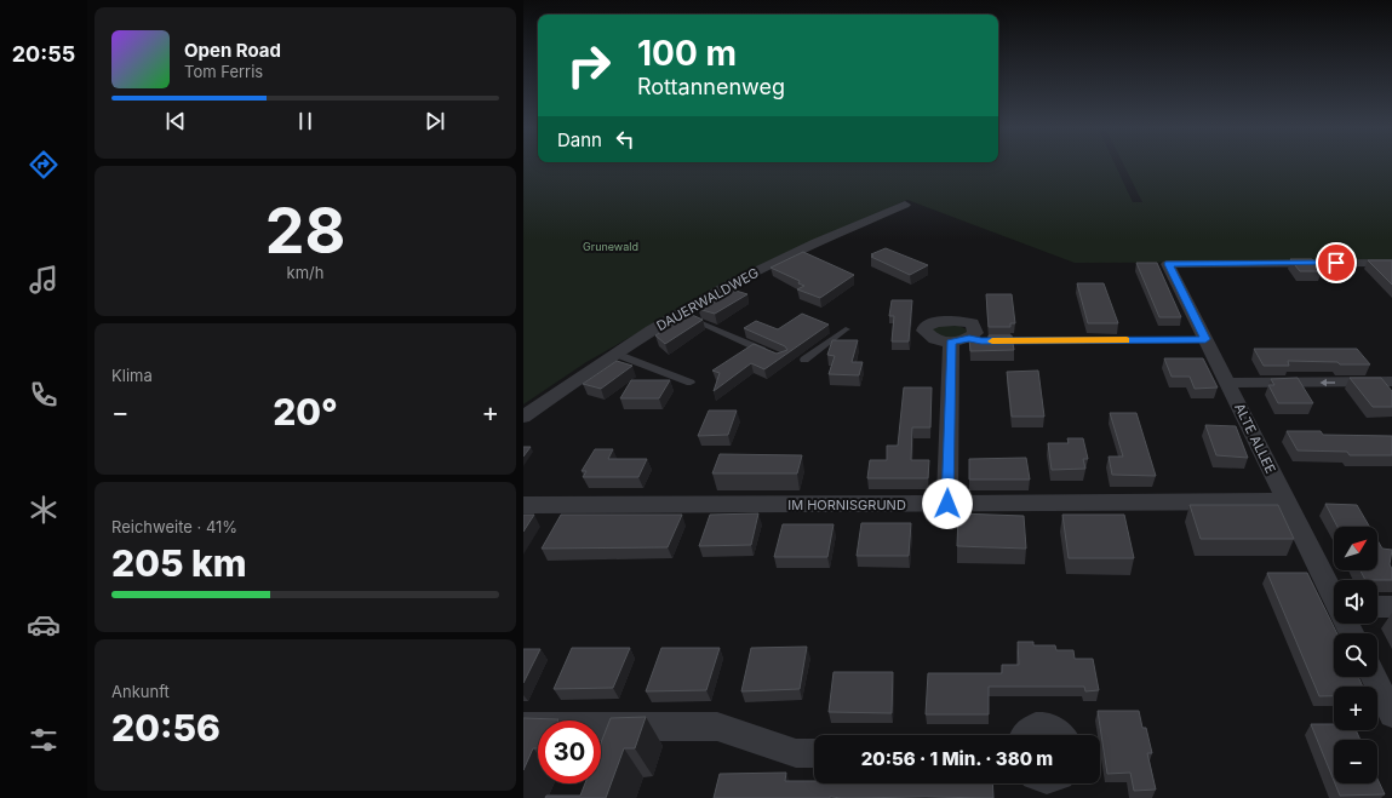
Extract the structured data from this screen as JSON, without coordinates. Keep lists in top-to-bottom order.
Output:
{
  "streets": {
    "street": ["DAUERWALDWEG", "ALTE ALLEE", "IM HORNISGRUND"]
  },
  "crossings": [
    ["ALTE ALLEE", "IM HORNISGRUND"]
  ],
  "parks": ["Grunewald"],
  "north": "top right",
  "page": {
    "tabs": "20:55",
    "turn": ["100 m", "Rottannenweg"],
    "song": ["Open Road", "Tom Ferris"],
    "then": "Dann",
    "tile": [
      ["28", "km/h"],
      "Klima",
      ["Reichweite · 41%", "205 km"],
      ["Ankunft", "20:56"]
    ],
    "heat": ["−", "20°", "+"],
    "map_buttons": ["+", "−"],
    "limit": "30",
    "trip": "20:56 · 1 Min. · 380 m"
  }
}
